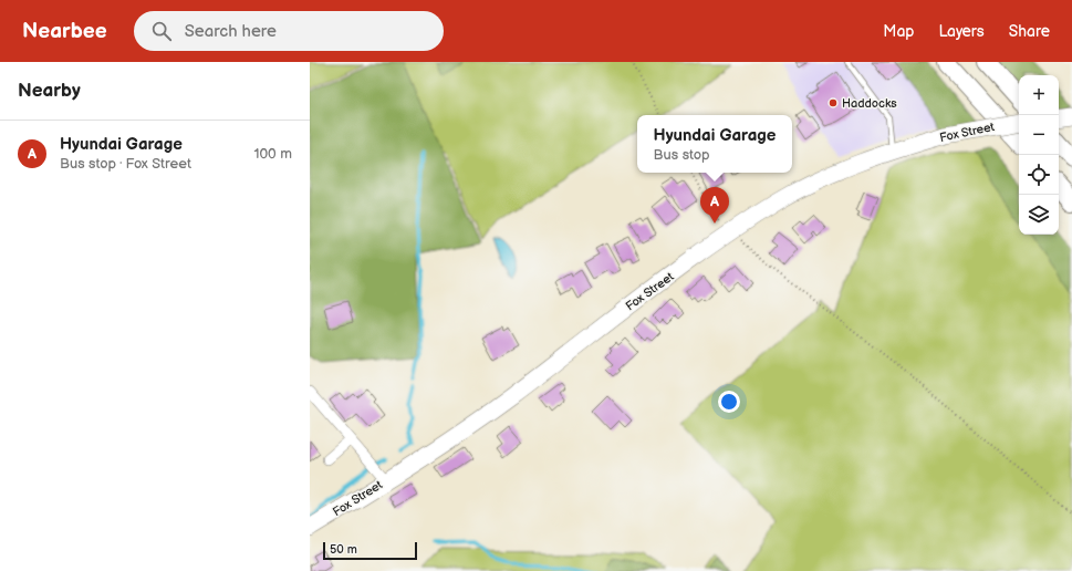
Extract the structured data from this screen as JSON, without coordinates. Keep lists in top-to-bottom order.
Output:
{
  "streets": {
    "main road": ["Fox Street"]
  },
  "places": ["Haddocks"],
  "scale_bar": "50 m",
  "page": {
    "header": "Nearbee",
    "search": "Search here",
    "nav": ["Map", "Layers", "Share"],
    "heading": "Nearby",
    "map_buttons": ["+", "−"],
    "popup": ["Hyundai Garage", "Bus stop"],
    "list": [
      {
        "mark": "A",
        "name": "Hyundai Garage",
        "note": "Bus stop · Fox Street",
        "value": "100 m"
      }
    ],
    "pins": "A",
    "scale": "50 m"
  }
}
